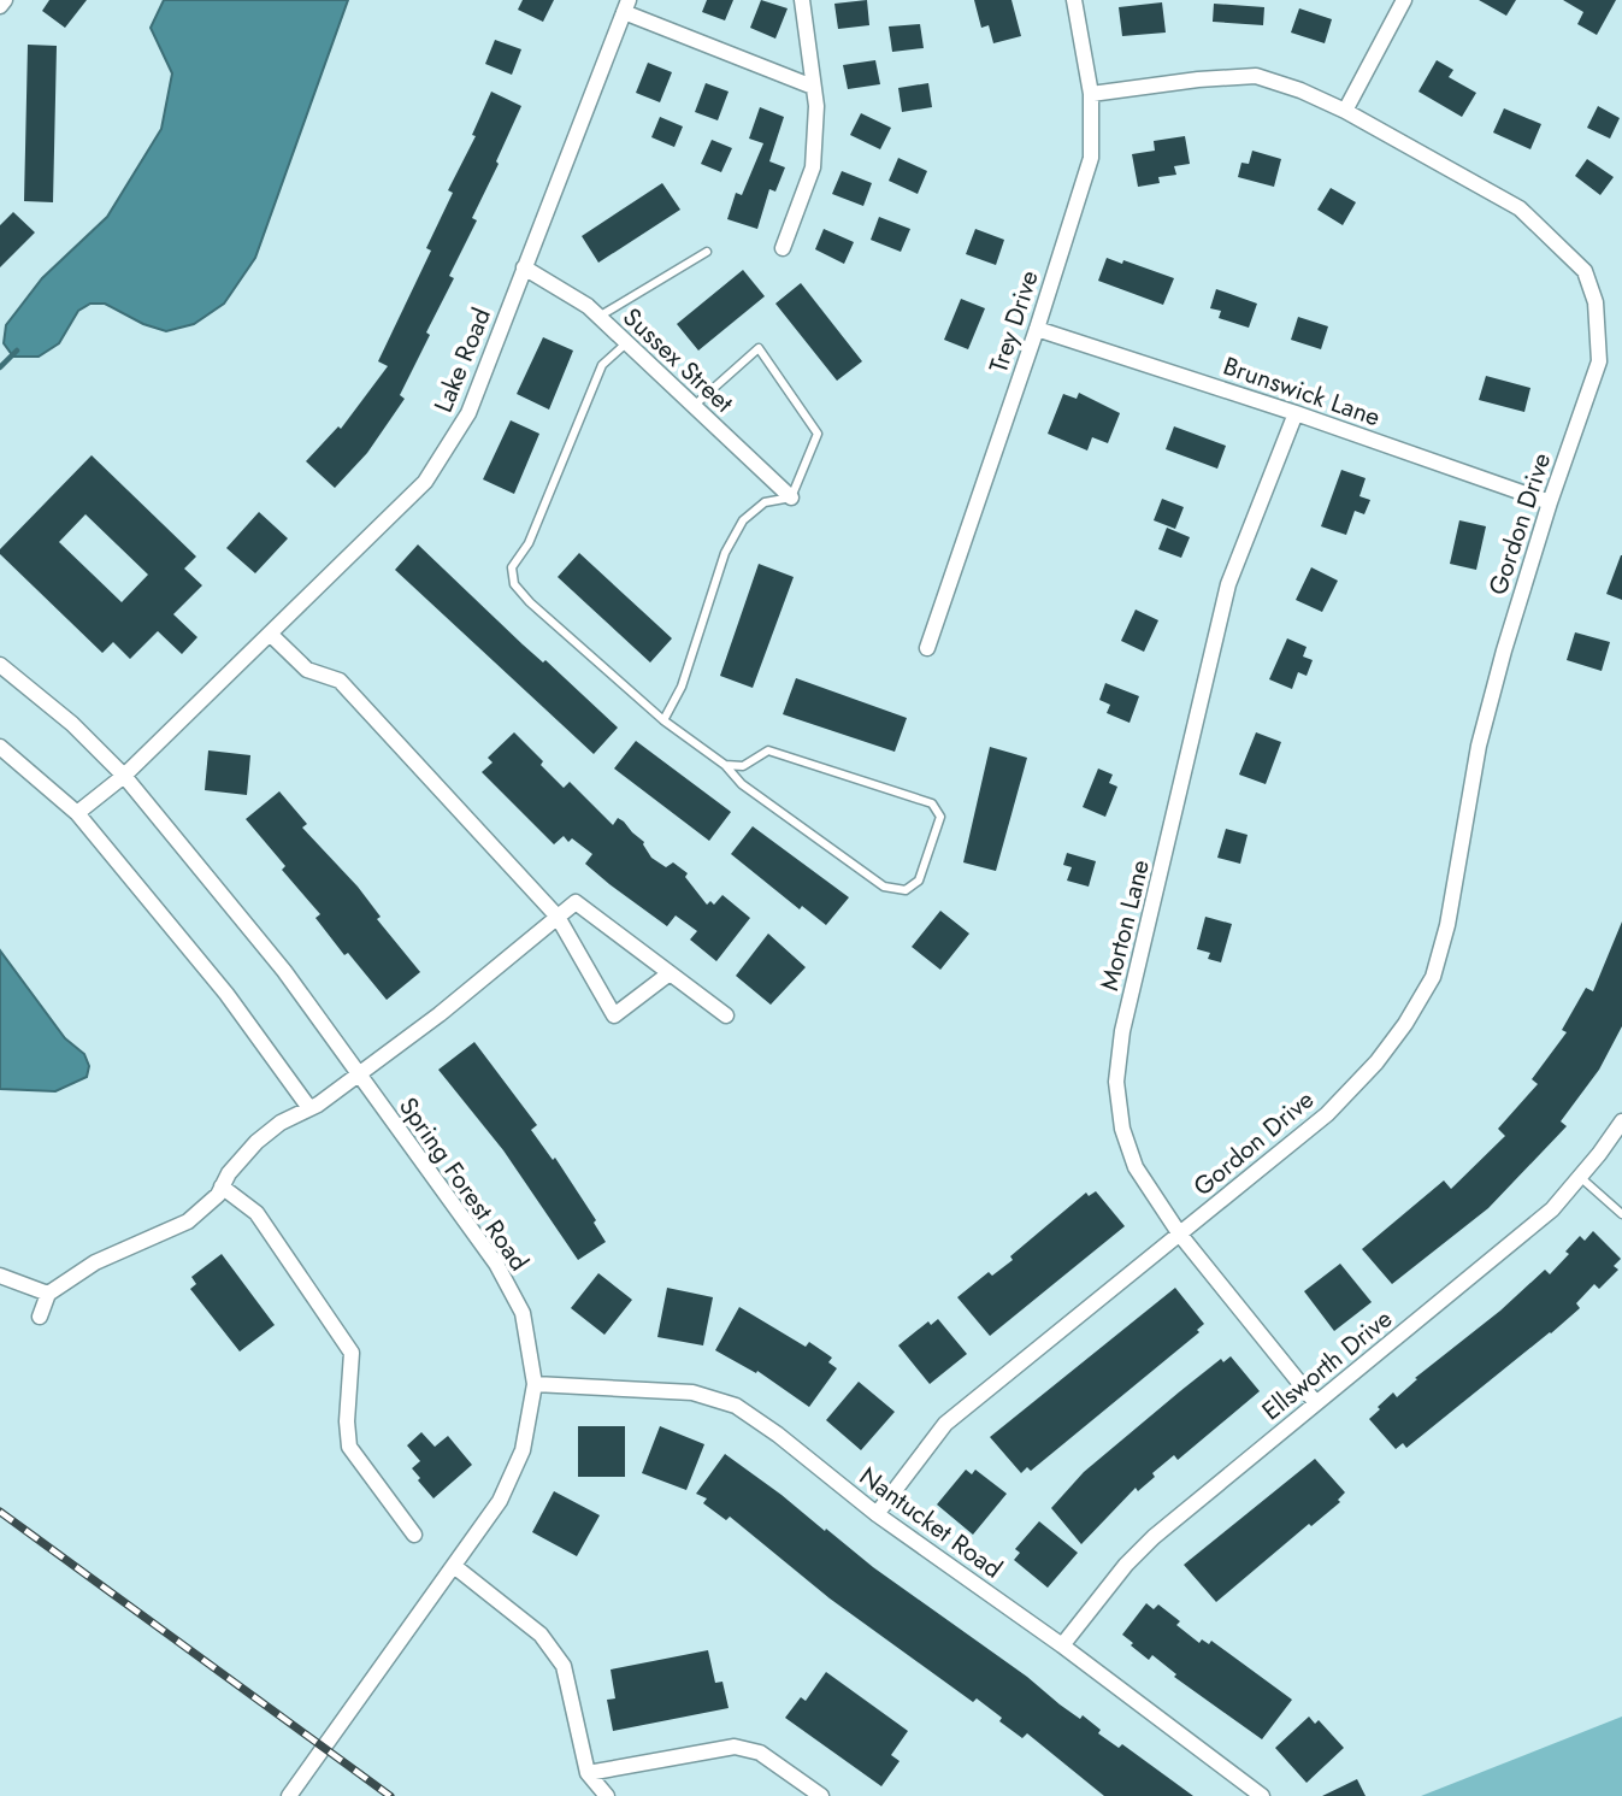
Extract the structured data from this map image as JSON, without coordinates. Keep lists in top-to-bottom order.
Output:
{
  "streets": {
    "street": [
      "Trey Drive",
      "Lake Road",
      "Sussex Street",
      "Brunswick Lane",
      "Gordon Drive",
      "Morton Lane",
      "Spring Forest Road",
      "Ellsworth Drive",
      "Nantucket Road"
    ]
  },
  "crossings": [
    ["Trey Drive", "Brunswick Lane"],
    ["Trey Drive", "Gordon Drive"],
    ["Lake Road", "Sussex Street"],
    ["Lake Road", "Spring Forest Road"],
    ["Brunswick Lane", "Gordon Drive"],
    ["Brunswick Lane", "Morton Lane"],
    ["Gordon Drive", "Morton Lane"],
    ["Gordon Drive", "Nantucket Road"],
    ["Morton Lane", "Ellsworth Drive"],
    ["Spring Forest Road", "Nantucket Road"],
    ["Ellsworth Drive", "Nantucket Road"]
  ]
}
